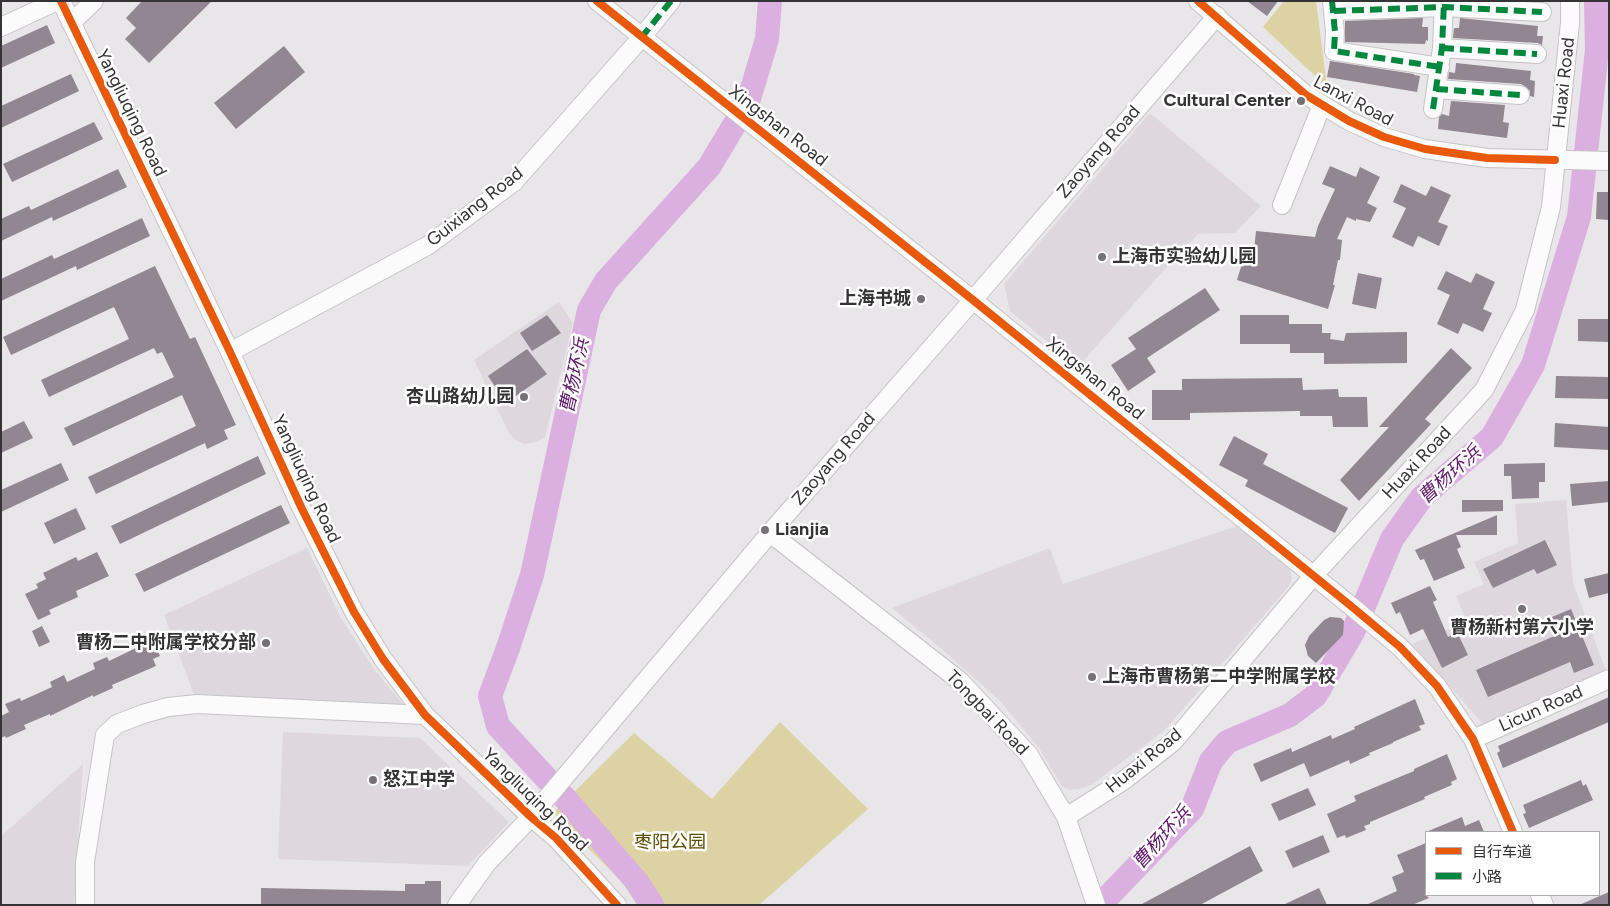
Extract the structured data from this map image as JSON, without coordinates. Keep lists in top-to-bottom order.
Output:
{
  "streets": {
    "street": [
      "Huaxi Road",
      "Lanxi Road",
      "Yangliuqing Road",
      "Xingshan Road",
      "Zaoyang Road",
      "Guixiang Road",
      "Licun Road",
      "Tongbai Road"
    ]
  },
  "crossings": [
    ["Huaxi Road", "Lanxi Road"],
    ["Huaxi Road", "Xingshan Road"],
    ["Huaxi Road", "Tongbai Road"],
    ["Lanxi Road", "Zaoyang Road"],
    ["Yangliuqing Road", "Zaoyang Road"],
    ["Yangliuqing Road", "Guixiang Road"],
    ["Xingshan Road", "Zaoyang Road"],
    ["Xingshan Road", "Guixiang Road"],
    ["Xingshan Road", "Licun Road"],
    ["Zaoyang Road", "Tongbai Road"]
  ],
  "water": ["曹杨环浜"],
  "parks": ["枣阳公园"],
  "places": [
    "Cultural Center",
    "上海市实验幼儿园",
    "上海书城",
    "杏山路幼儿园",
    "Lianjia",
    "曹杨新村第六小学",
    "曹杨二中附属学校分部",
    "上海市曹杨第二中学附属学校",
    "怒江中学"
  ],
  "legend": ["自行车道", "小路"]
}
